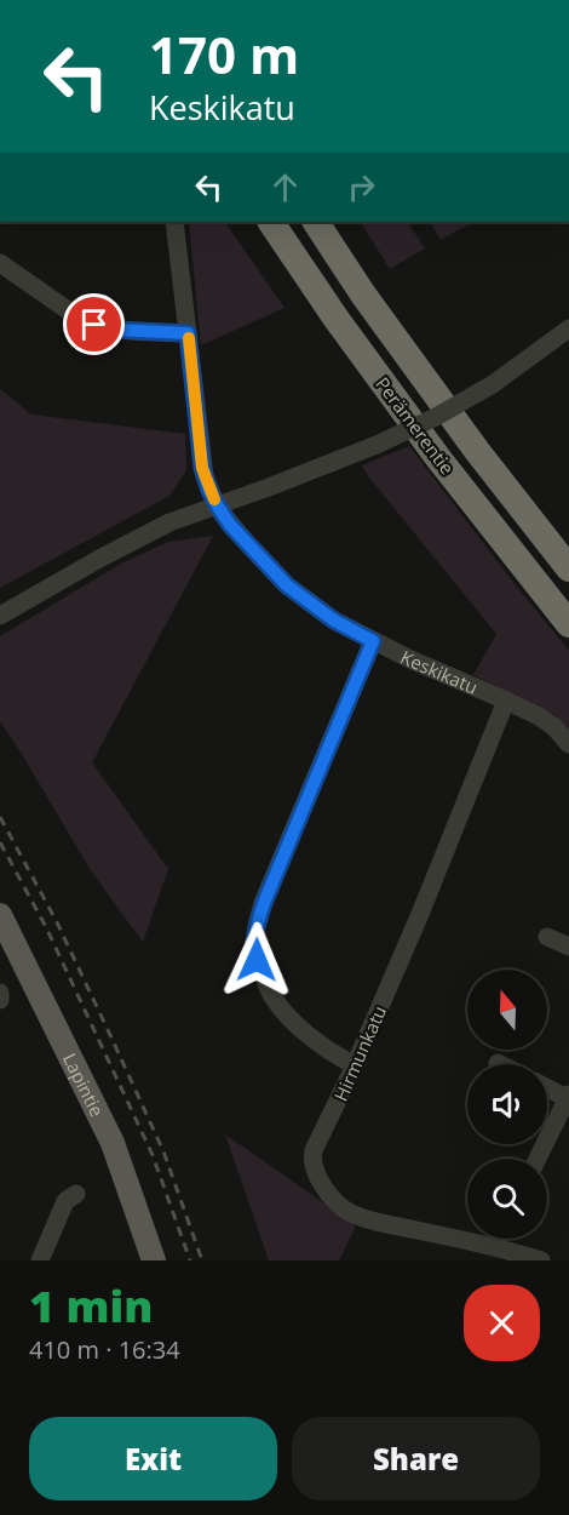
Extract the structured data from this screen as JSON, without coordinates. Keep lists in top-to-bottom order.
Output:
{
  "streets": {
    "highway": ["Perämerentie"],
    "main road": ["Lapintie"],
    "street": ["Keskikatu", "Hirmunkatu"]
  },
  "crossings": [
    ["Keskikatu", "Hirmunkatu"]
  ],
  "north": "top",
  "page": {
    "turn": ["170 m", "Keskikatu"],
    "heading": ["1 min", "410 m · 16:34"],
    "buttons": ["Exit", "Share"]
  }
}
